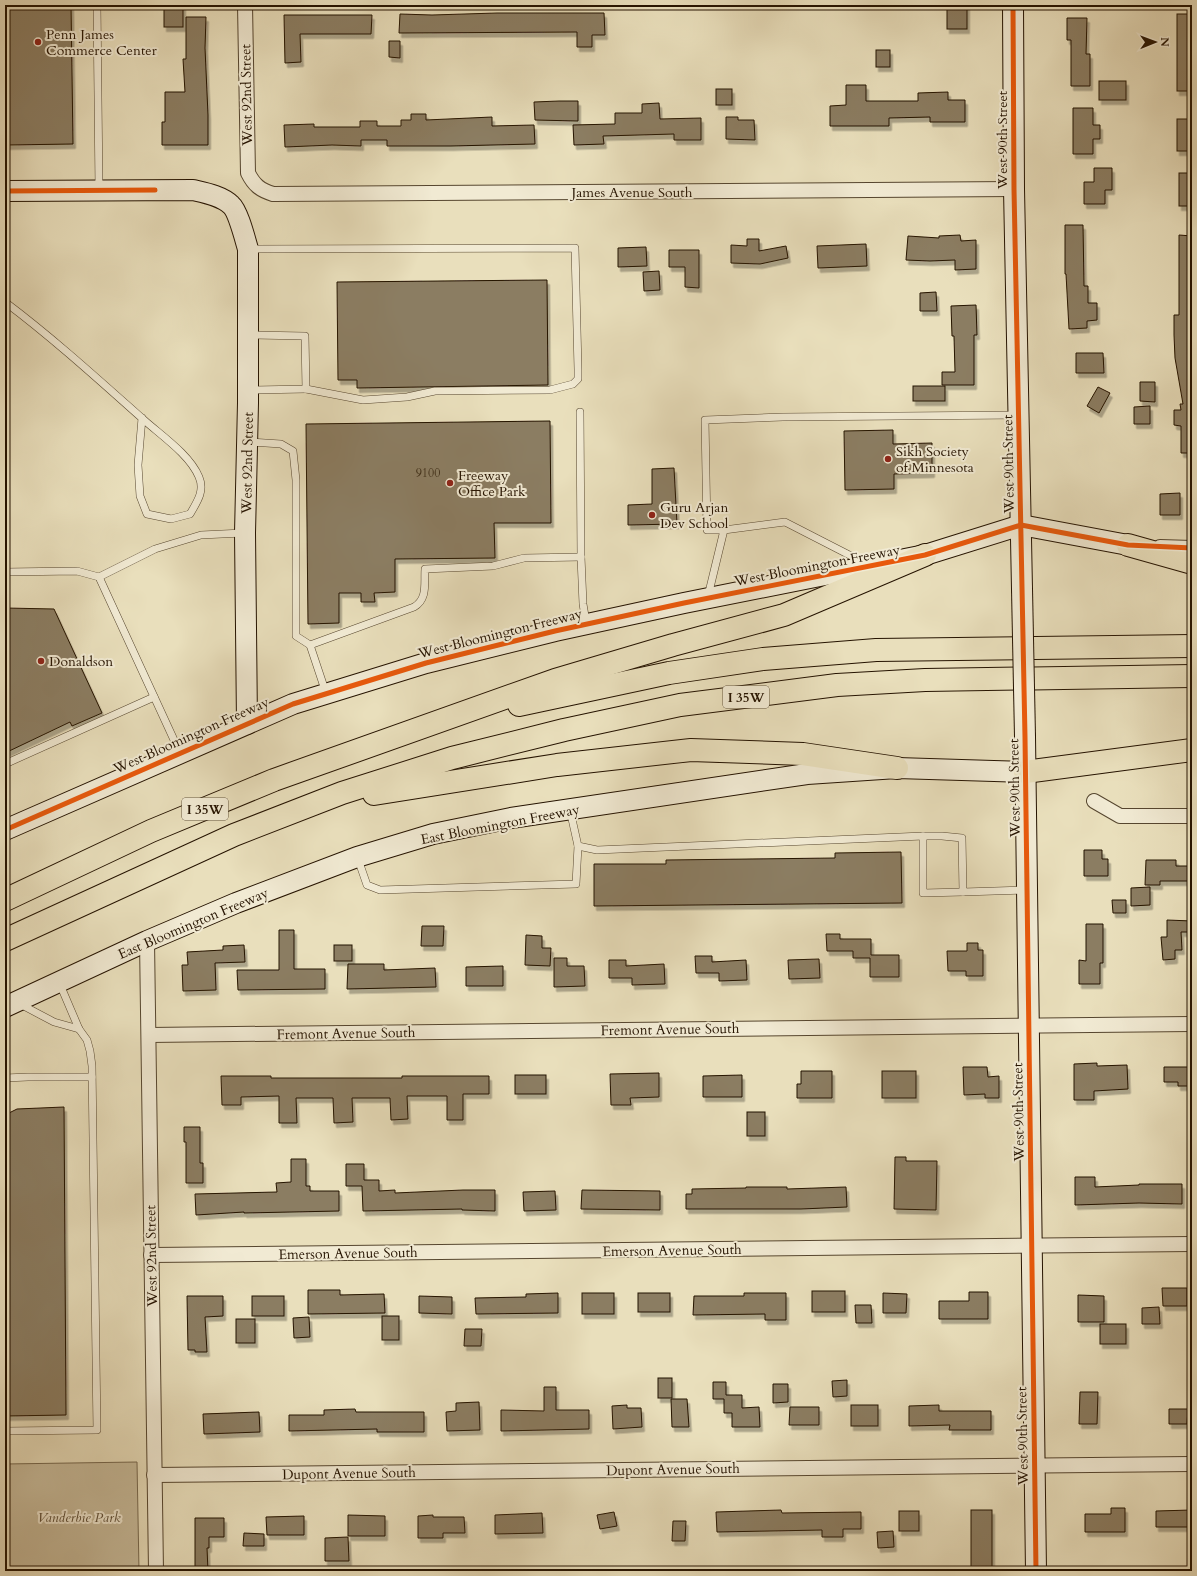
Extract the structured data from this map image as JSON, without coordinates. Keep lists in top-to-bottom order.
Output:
{
  "streets": {
    "highway": ["I 35W"],
    "street": [
      "West 92nd Street",
      "West 90th Street",
      "James Avenue South",
      "West Bloomington Freeway",
      "East Bloomington Freeway",
      "Fremont Avenue South",
      "Emerson Avenue South",
      "Dupont Avenue South"
    ]
  },
  "crossings": [
    ["West 92nd Street", "James Avenue South"],
    ["West 92nd Street", "West Bloomington Freeway"],
    ["West 92nd Street", "East Bloomington Freeway"],
    ["West 92nd Street", "Fremont Avenue South"],
    ["West 92nd Street", "Emerson Avenue South"],
    ["West 92nd Street", "Dupont Avenue South"],
    ["West 90th Street", "James Avenue South"],
    ["West 90th Street", "West Bloomington Freeway"],
    ["West 90th Street", "East Bloomington Freeway"],
    ["West 90th Street", "Fremont Avenue South"],
    ["West 90th Street", "Emerson Avenue South"],
    ["West 90th Street", "Dupont Avenue South"]
  ],
  "parks": ["Vanderbie Park"],
  "places": [
    "Penn James Commerce Center",
    "Sikh Society of Minnesota",
    "Freeway Office Park",
    "Guru Arjan Dev School",
    "Donaldson"
  ],
  "house_numbers": ["9100"],
  "north": "right"
}
